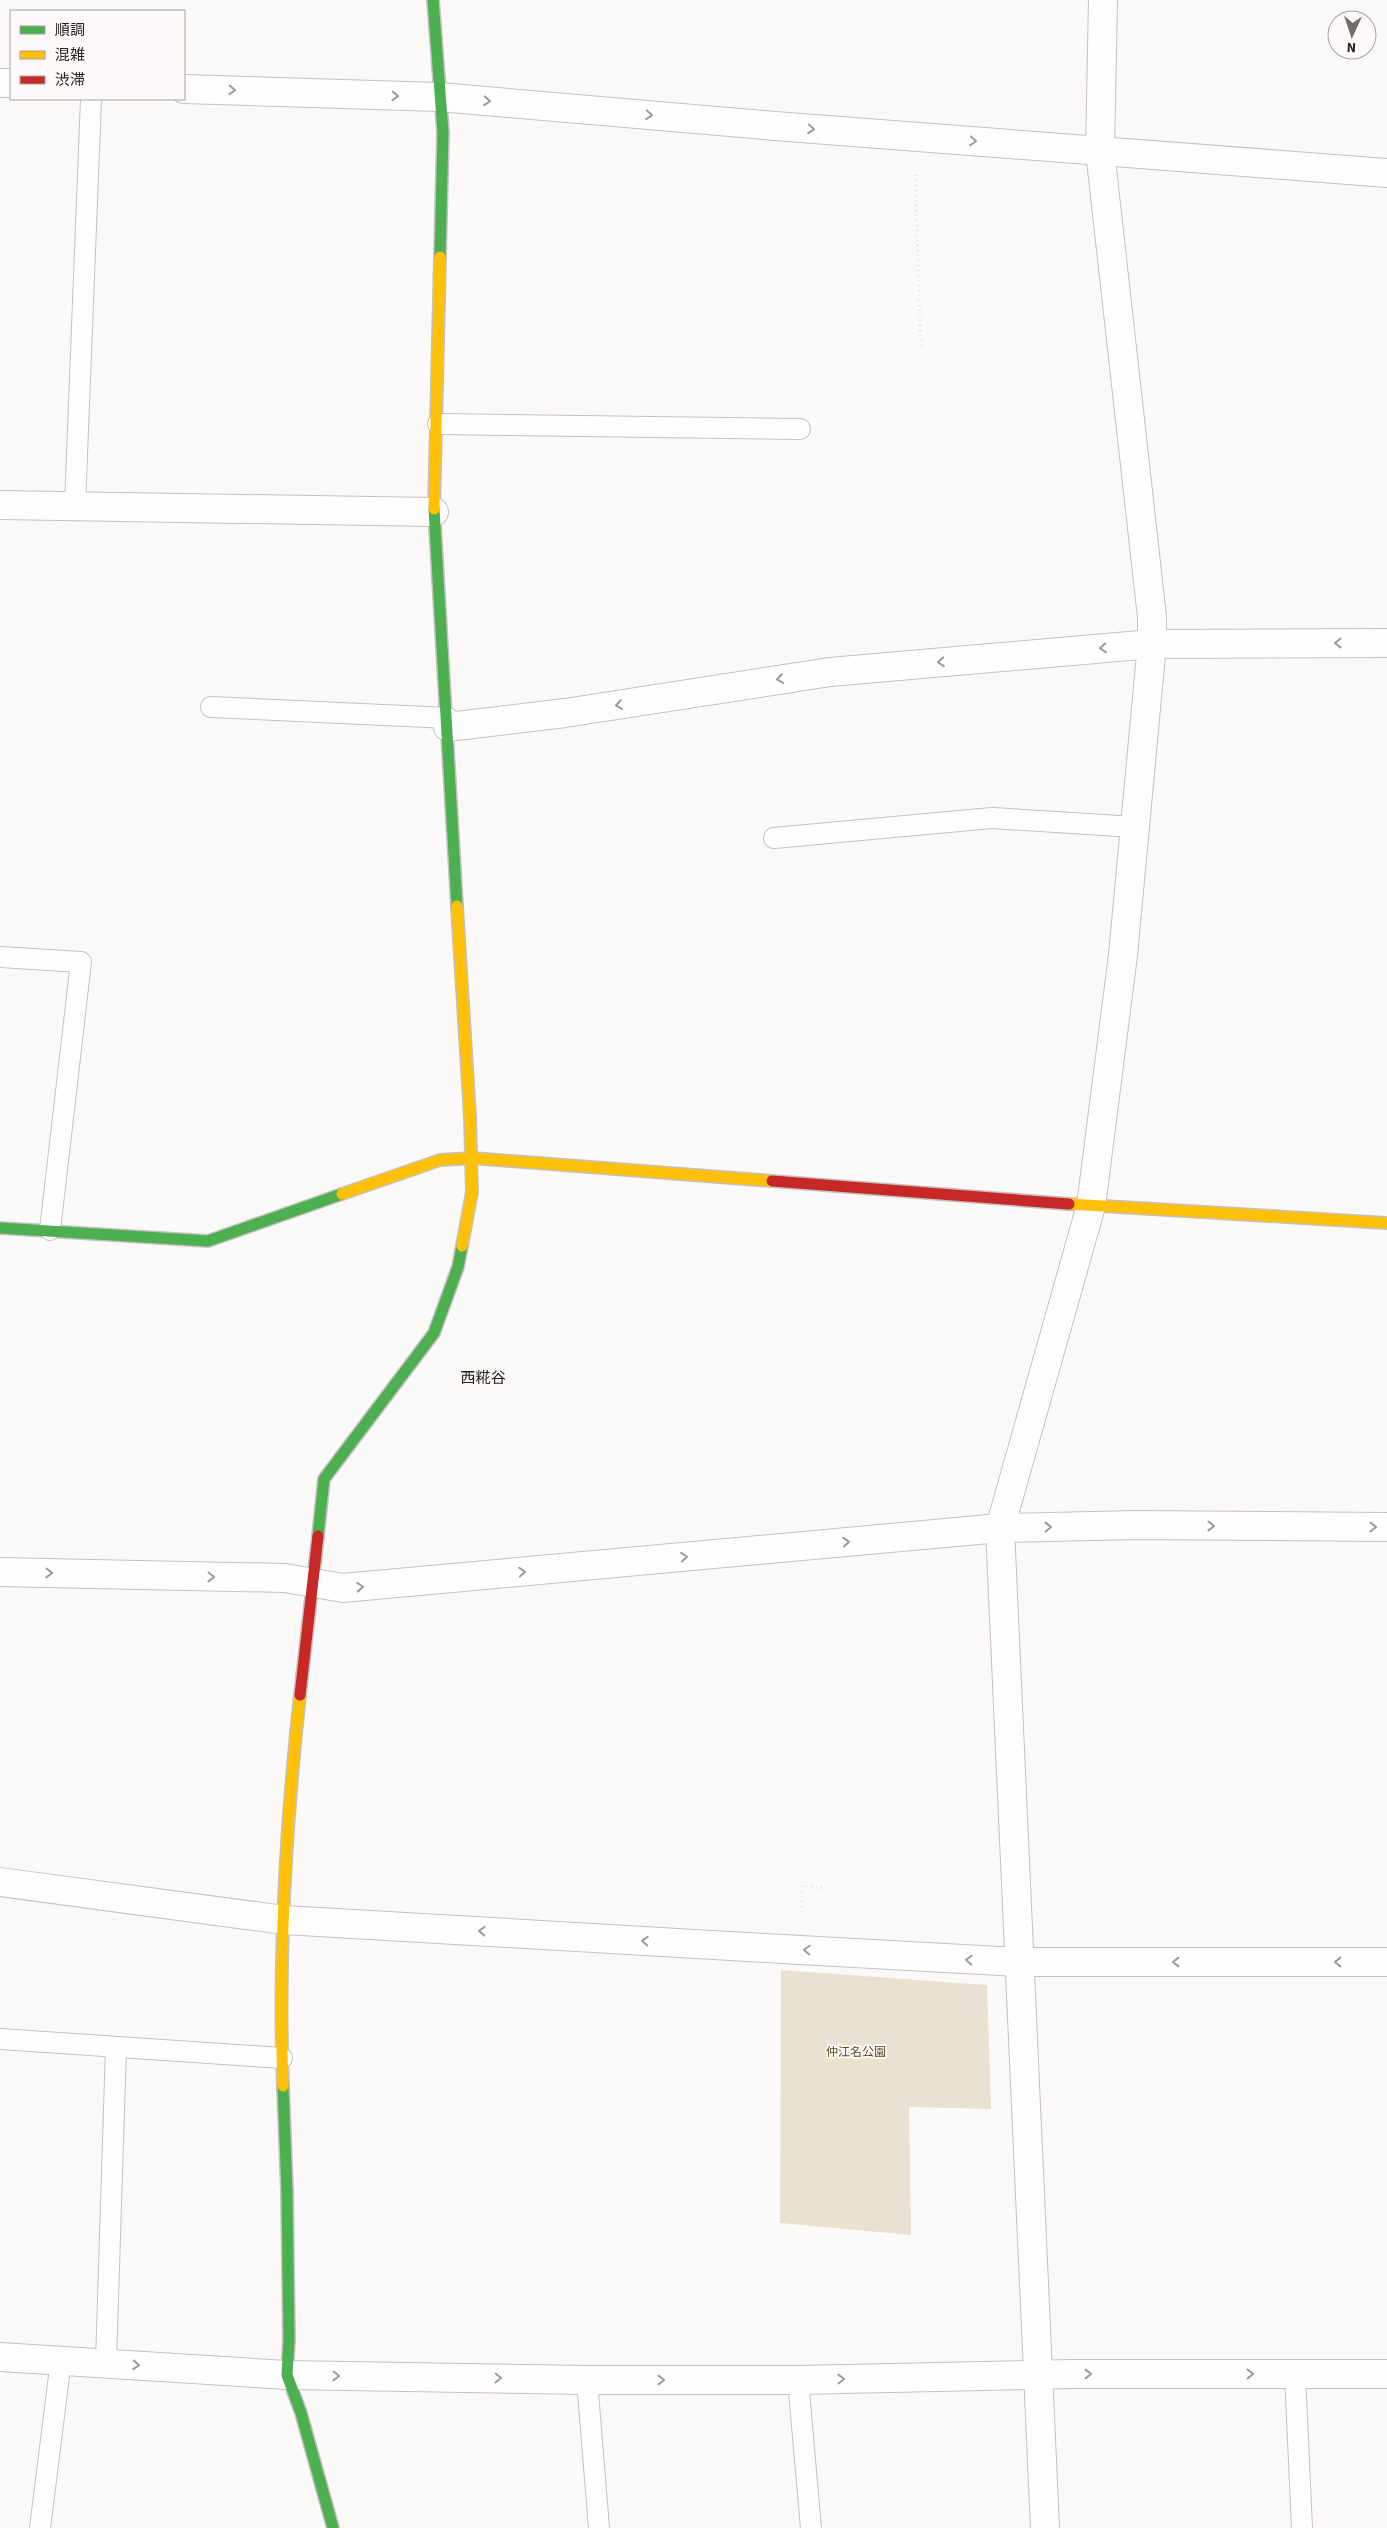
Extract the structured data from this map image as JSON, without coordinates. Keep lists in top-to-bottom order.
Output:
{
  "districts": ["西糀谷"],
  "parks": ["仲江名公園"],
  "legend": ["順調", "混雑", "渋滞"],
  "north": "bottom"
}
